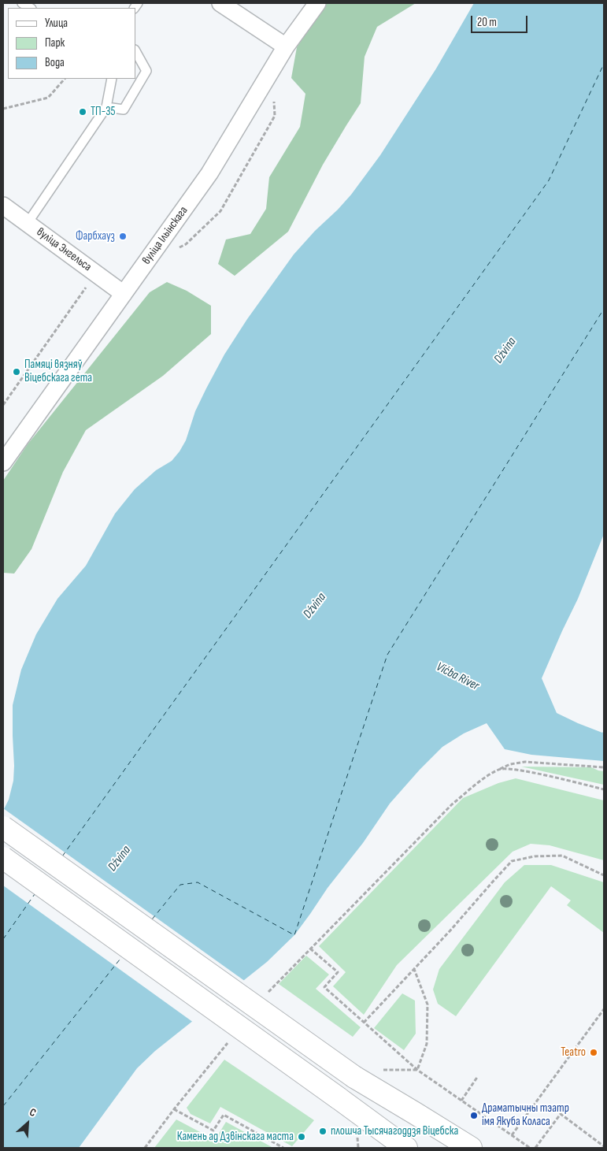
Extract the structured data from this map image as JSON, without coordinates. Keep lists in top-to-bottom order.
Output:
{
  "streets": {
    "street": ["вуліца Ільінскага", "вуліца Энгельса"]
  },
  "crossings": [
    ["вуліца Ільінскага", "вуліца Энгельса"]
  ],
  "water": ["Dźvina", "Vićba River"],
  "places": [
    "ТП-35",
    "Фарбхауз",
    "Памяці вязняў Віцебскага гета",
    "Teatro",
    "Драматычны тэатр імя Якуба Коласа",
    "плошча Тысячагоддзя Віцебска",
    "Камень ад Дзвінскага маста"
  ],
  "legend": ["Улица", "Парк", "Вода"],
  "scale_bar": "20 m",
  "north": "top right"
}
